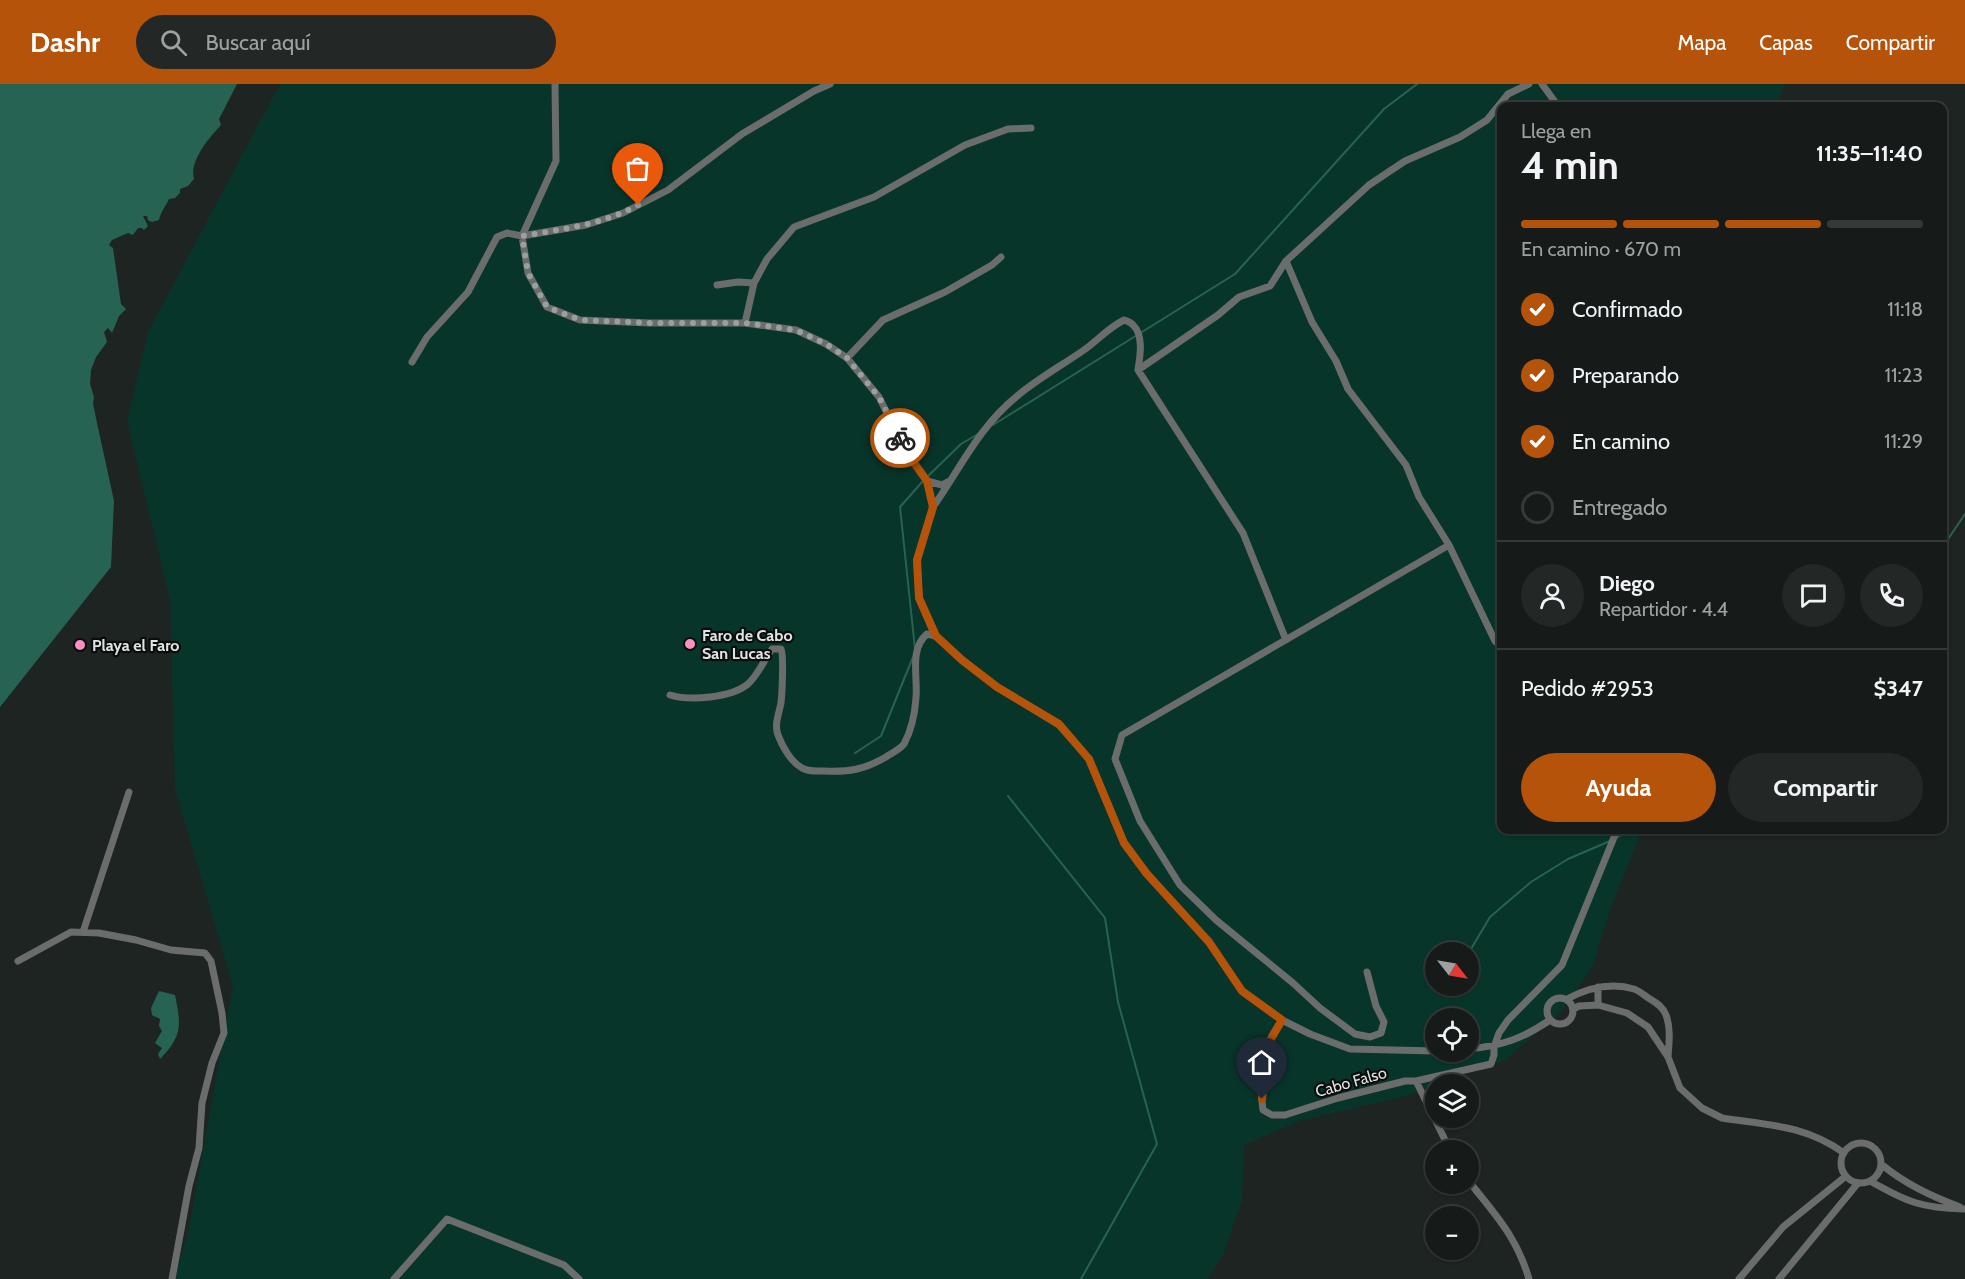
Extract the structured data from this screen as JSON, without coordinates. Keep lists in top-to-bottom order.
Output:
{
  "streets": {
    "street": ["Cabo Falso"]
  },
  "places": ["Faro de Cabo San Lucas", "Playa el Faro"],
  "north": "bottom right",
  "page": {
    "header": "Dashr",
    "search": "Buscar aquí",
    "nav": ["Mapa", "Capas", "Compartir"],
    "heading": ["4 min", "Llega en", "11:35–11:40"],
    "panel": [
      "Diego",
      "Repartidor · 4.4",
      "Pedido #2953",
      "$347"
    ],
    "bar": "En camino · 670 m",
    "list": [
      ["Confirmado", "11:18"],
      ["Preparando", "11:23"],
      ["En camino", "11:29"],
      "Entregado"
    ],
    "buttons": ["Ayuda", "Compartir"],
    "map_buttons": ["+", "−"]
  }
}
